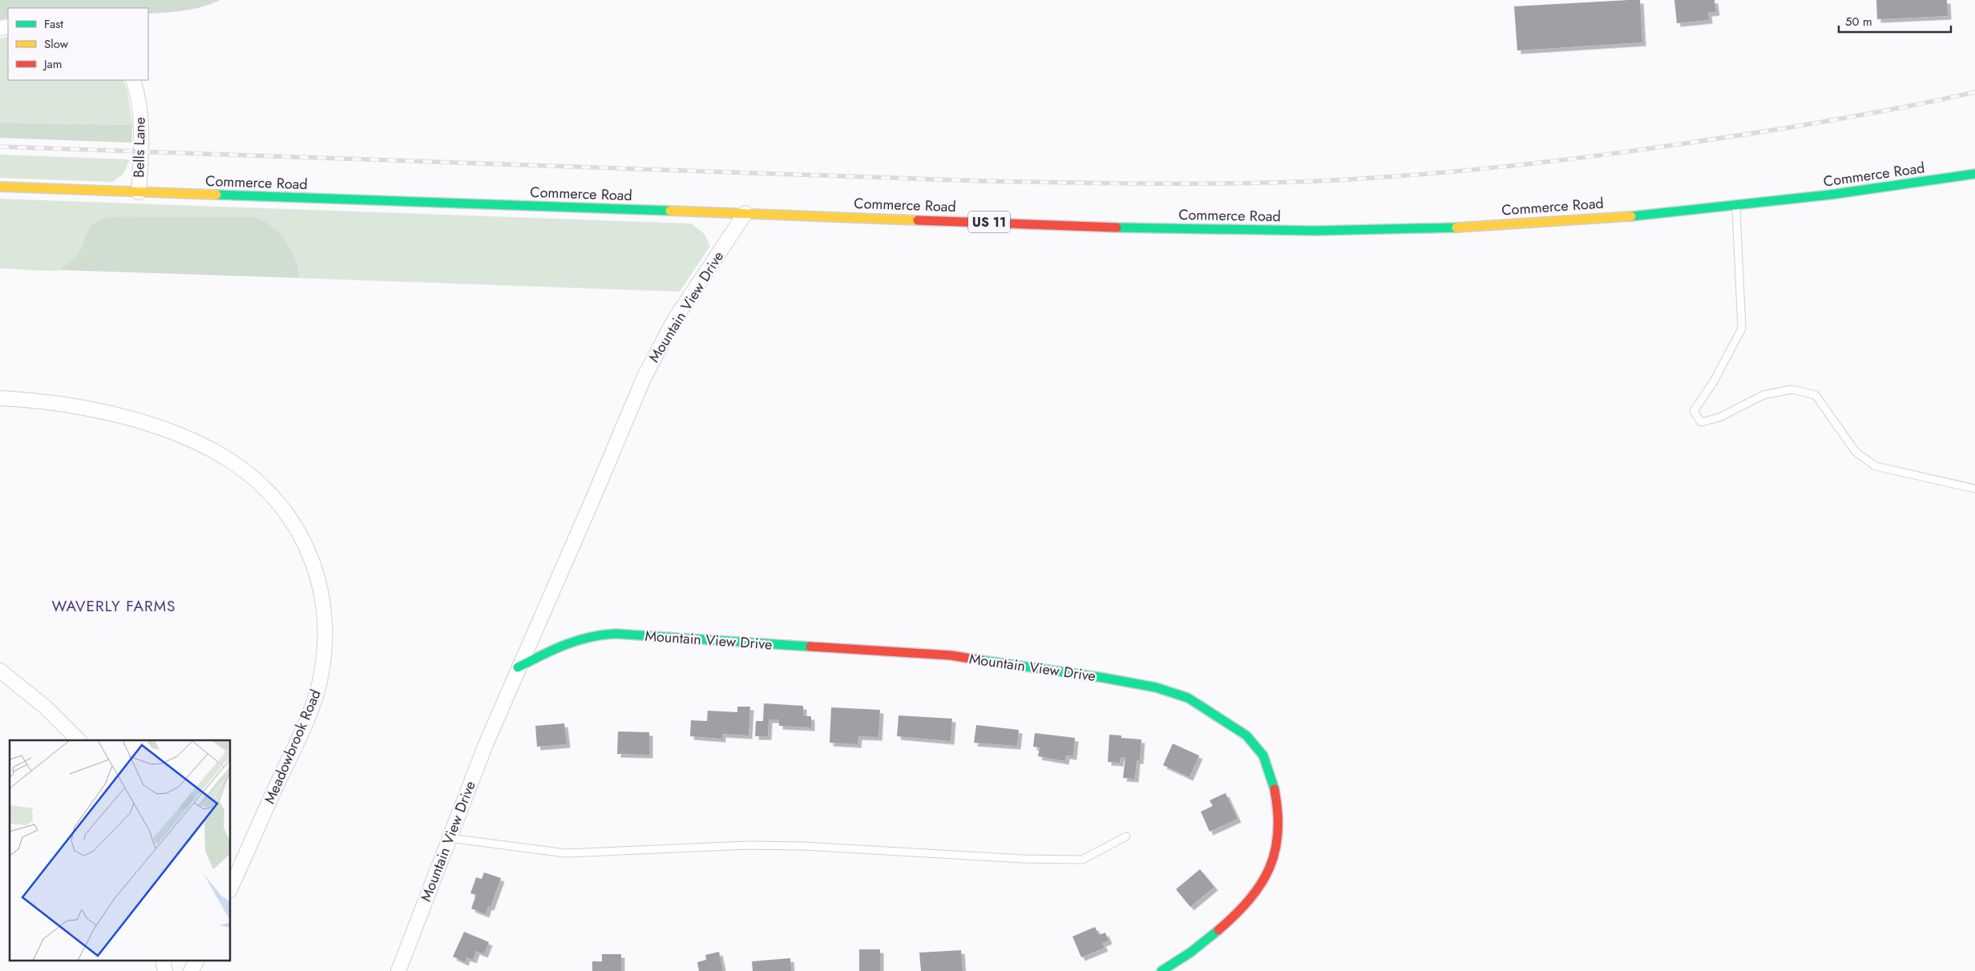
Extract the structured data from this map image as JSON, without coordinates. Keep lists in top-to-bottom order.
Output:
{
  "streets": {
    "main road": ["Commerce Road", "US 11", "Mountain View Drive"],
    "street": ["Bells Lane", "Meadowbrook Road"]
  },
  "crossings": [
    ["Bells Lane", "Commerce Road"],
    ["Commerce Road", "Mountain View Drive"]
  ],
  "districts": ["WAVERLY FARMS"],
  "legend": ["Fast", "Slow", "Jam"],
  "scale_bar": "50 m"
}
